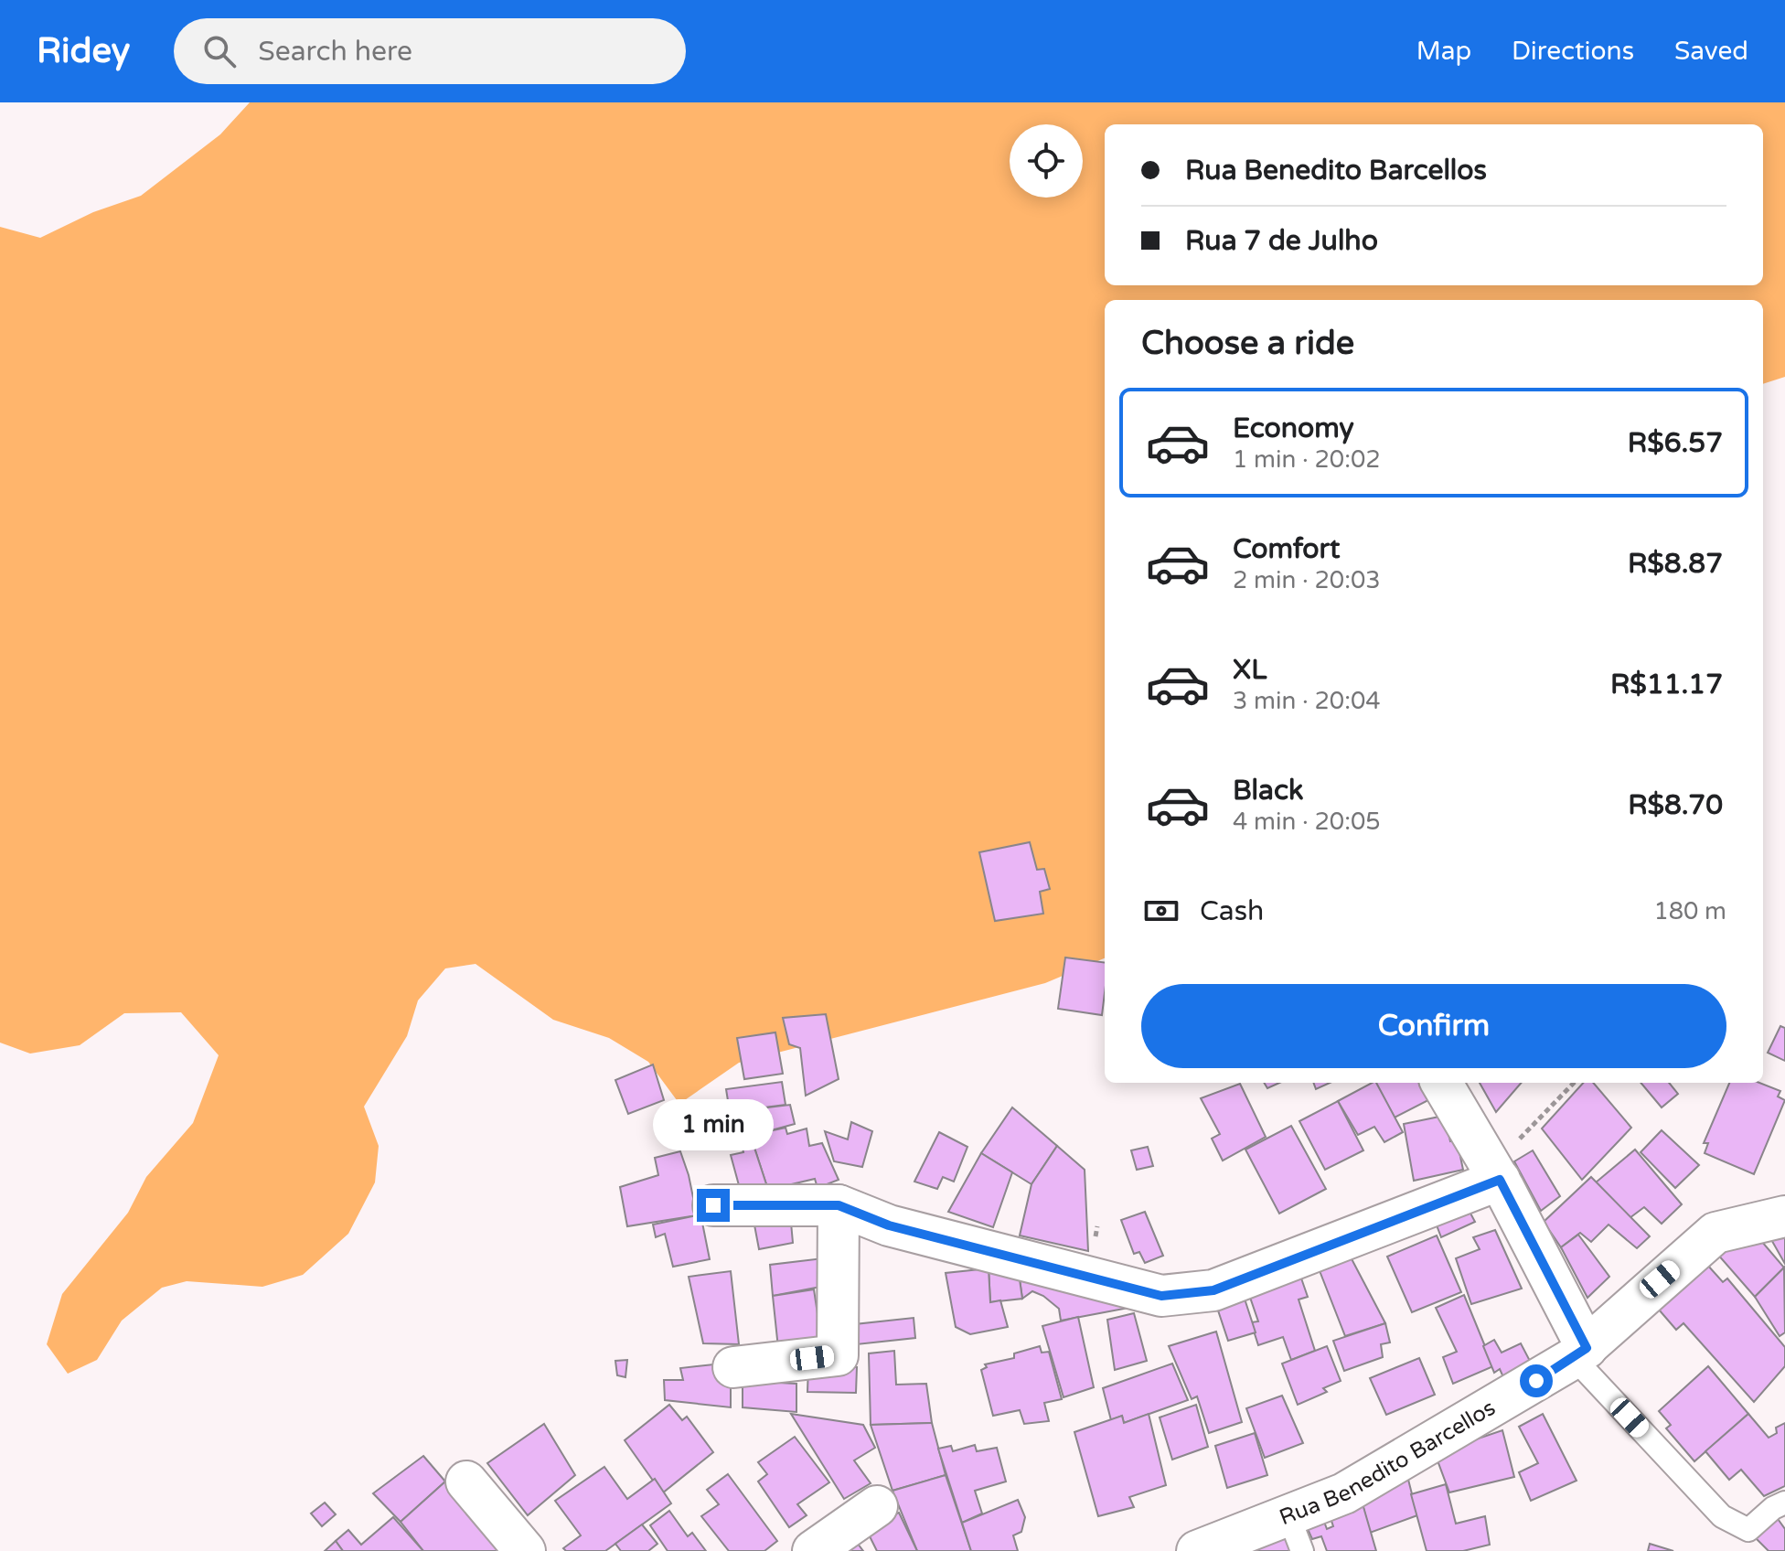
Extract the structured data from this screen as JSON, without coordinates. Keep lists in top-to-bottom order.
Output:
{
  "streets": {
    "street": ["Rua Benedito Barcellos"]
  },
  "page": {
    "header": "Ridey",
    "search": "Search here",
    "nav": ["Map", "Directions", "Saved"],
    "banner": ["Rua Benedito Barcellos", "Rua 7 de Julho"],
    "heading": "Choose a ride",
    "list": [
      {
        "name": "Economy",
        "note": "1 min · 20:02",
        "value": "R$6.57"
      },
      {
        "name": "Comfort",
        "note": "2 min · 20:03",
        "value": "R$8.87"
      },
      {
        "name": "XL",
        "note": "3 min · 20:04",
        "value": "R$11.17"
      },
      {
        "name": "Black",
        "note": "4 min · 20:05",
        "value": "R$8.70"
      }
    ],
    "pay": ["Cash", "180 m"],
    "buttons": "Confirm",
    "bubble": "1 min"
  }
}
